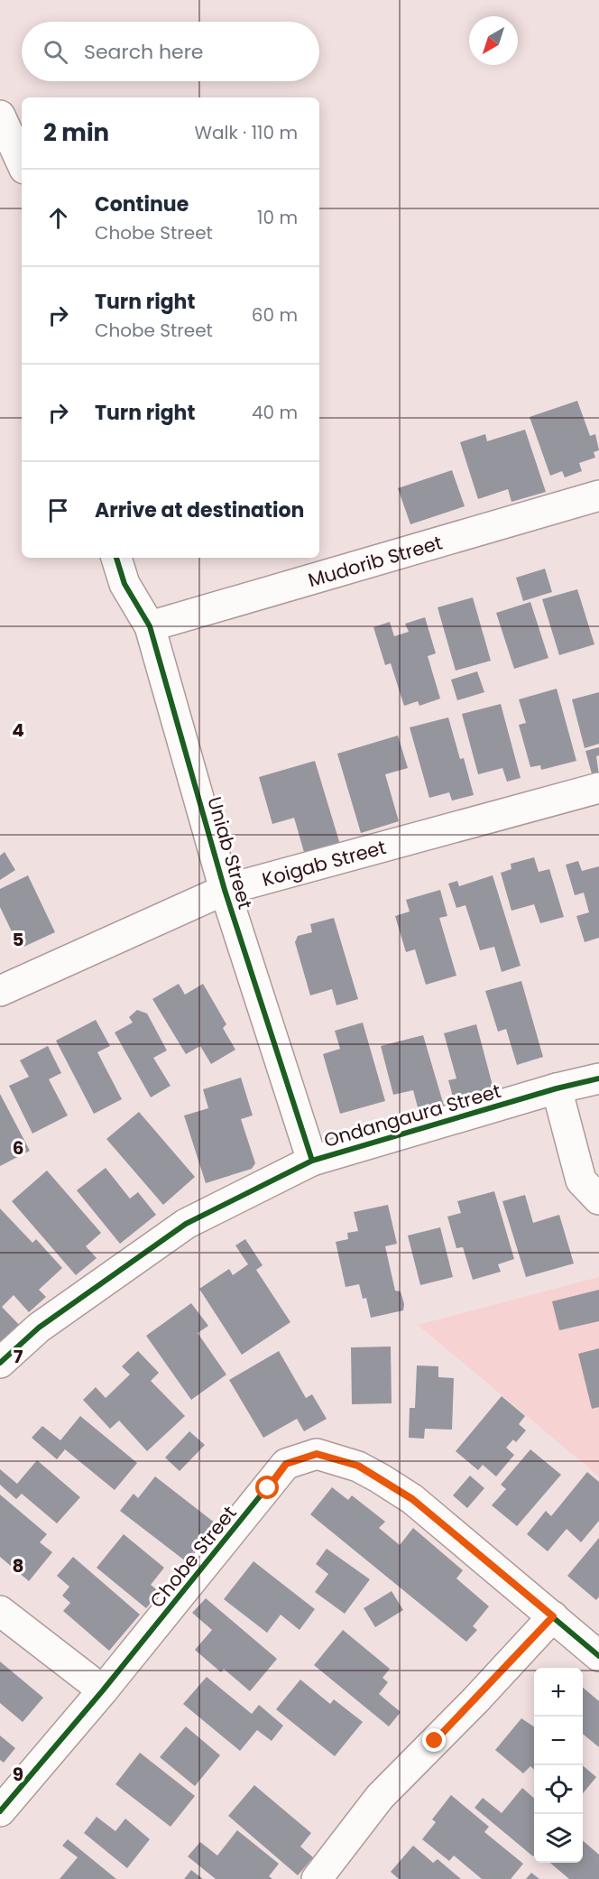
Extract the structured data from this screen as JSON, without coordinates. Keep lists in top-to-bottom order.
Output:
{
  "streets": {
    "street": [
      "Mudorib Street",
      "Uniab Street",
      "Koigab Street",
      "Ondangaura Street",
      "Chobe Street"
    ]
  },
  "crossings": [
    ["Mudorib Street", "Uniab Street"],
    ["Uniab Street", "Koigab Street"],
    ["Uniab Street", "Ondangaura Street"]
  ],
  "north": "bottom left",
  "page": {
    "search": "Search here",
    "heading": ["2 min", "Walk · 110 m"],
    "list": [
      ["Continue", "Chobe Street", "10 m"],
      ["Turn right", "Chobe Street", "60 m"],
      ["Turn right", "40 m"],
      "Arrive at destination"
    ],
    "map_buttons": ["+", "−"]
  },
  "grid": {
    "rows": [
      "4",
      "5",
      "6",
      "7",
      "8",
      "9"
    ]
  }
}
